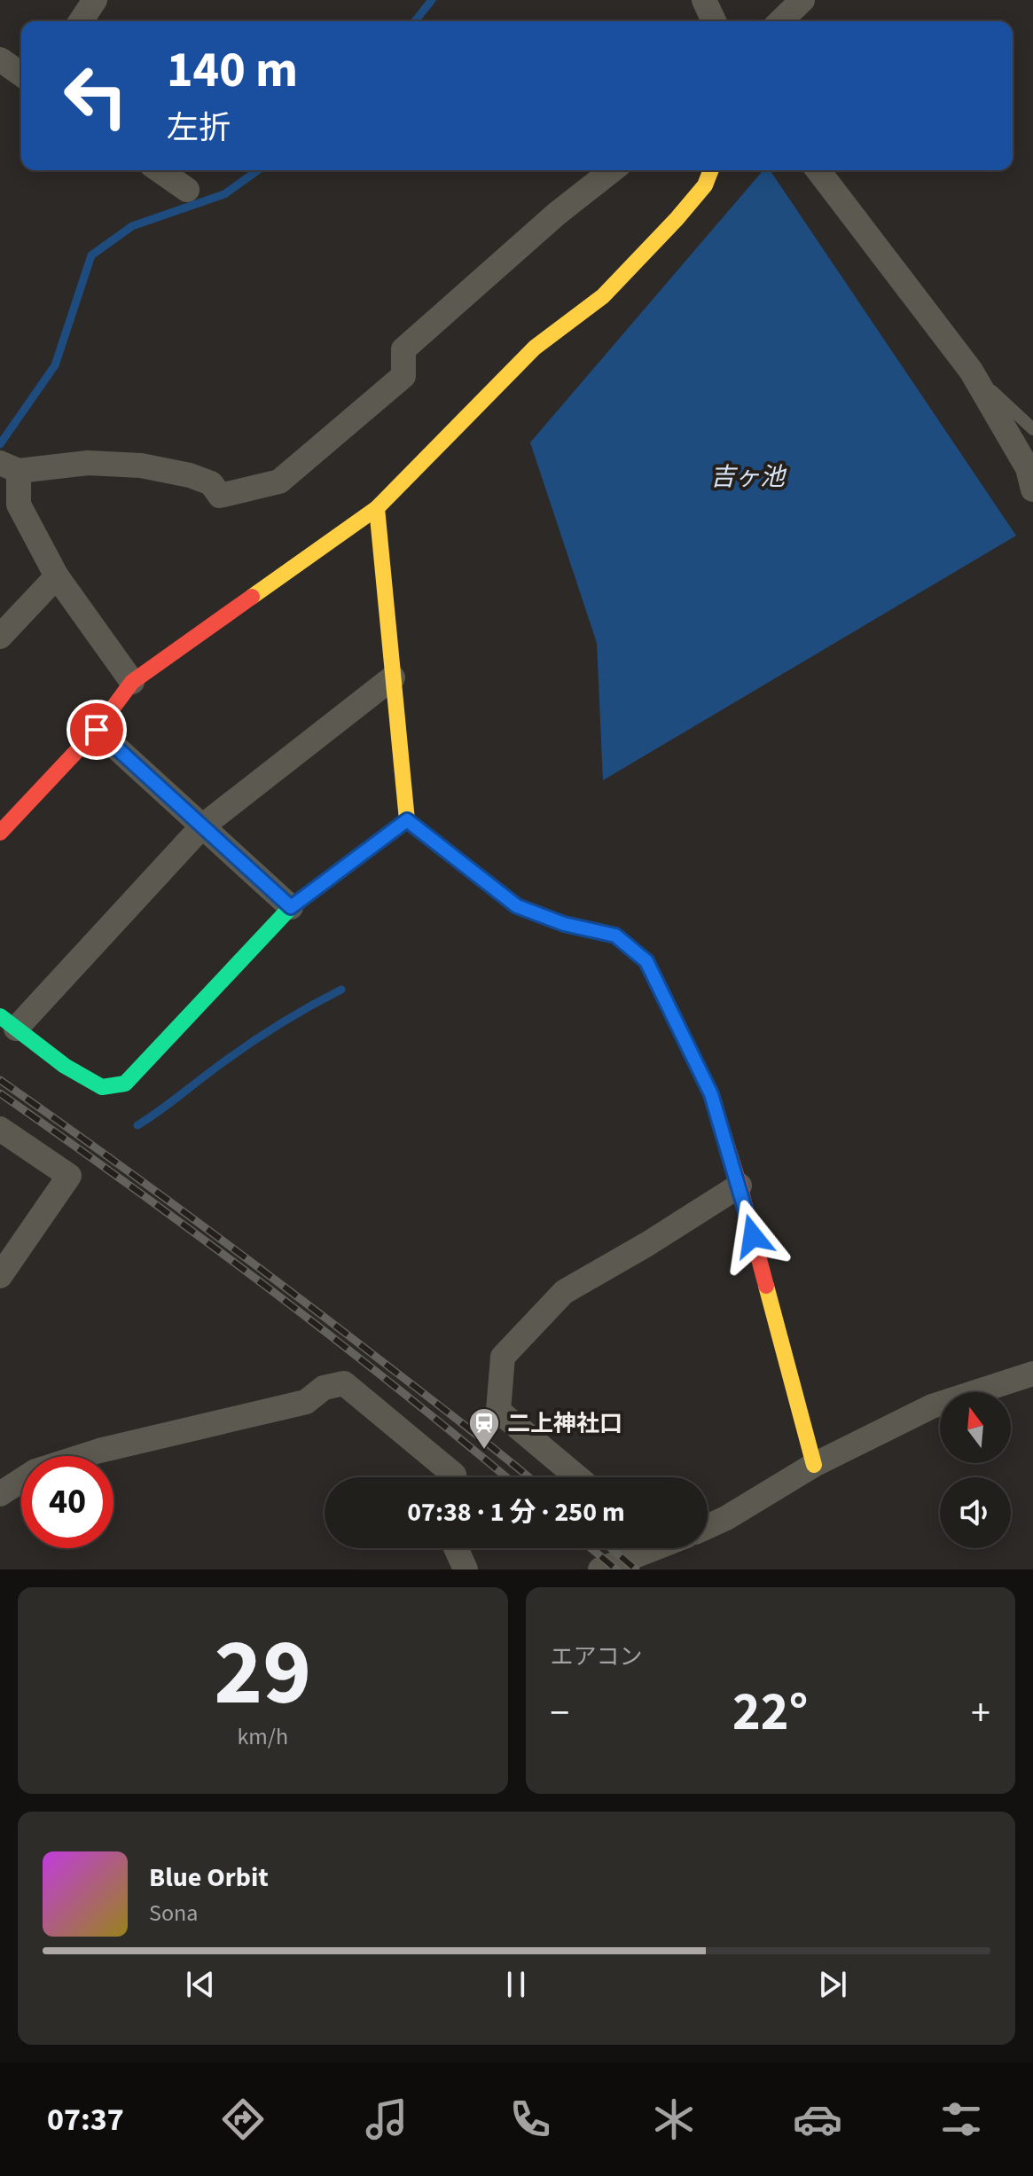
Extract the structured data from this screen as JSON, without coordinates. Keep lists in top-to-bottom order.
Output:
{
  "water": ["吉ヶ池"],
  "places": {
    "station": ["二上神社口"]
  },
  "north": "top",
  "page": {
    "turn": ["140 m", "左折"],
    "limit": "40",
    "trip": "07:38 · 1 分 · 250 m",
    "tile": [
      ["29", "km/h"],
      "エアコン"
    ],
    "heat": ["−", "22°", "+"],
    "song": ["Blue Orbit", "Sona"],
    "tabs": "07:37"
  }
}
